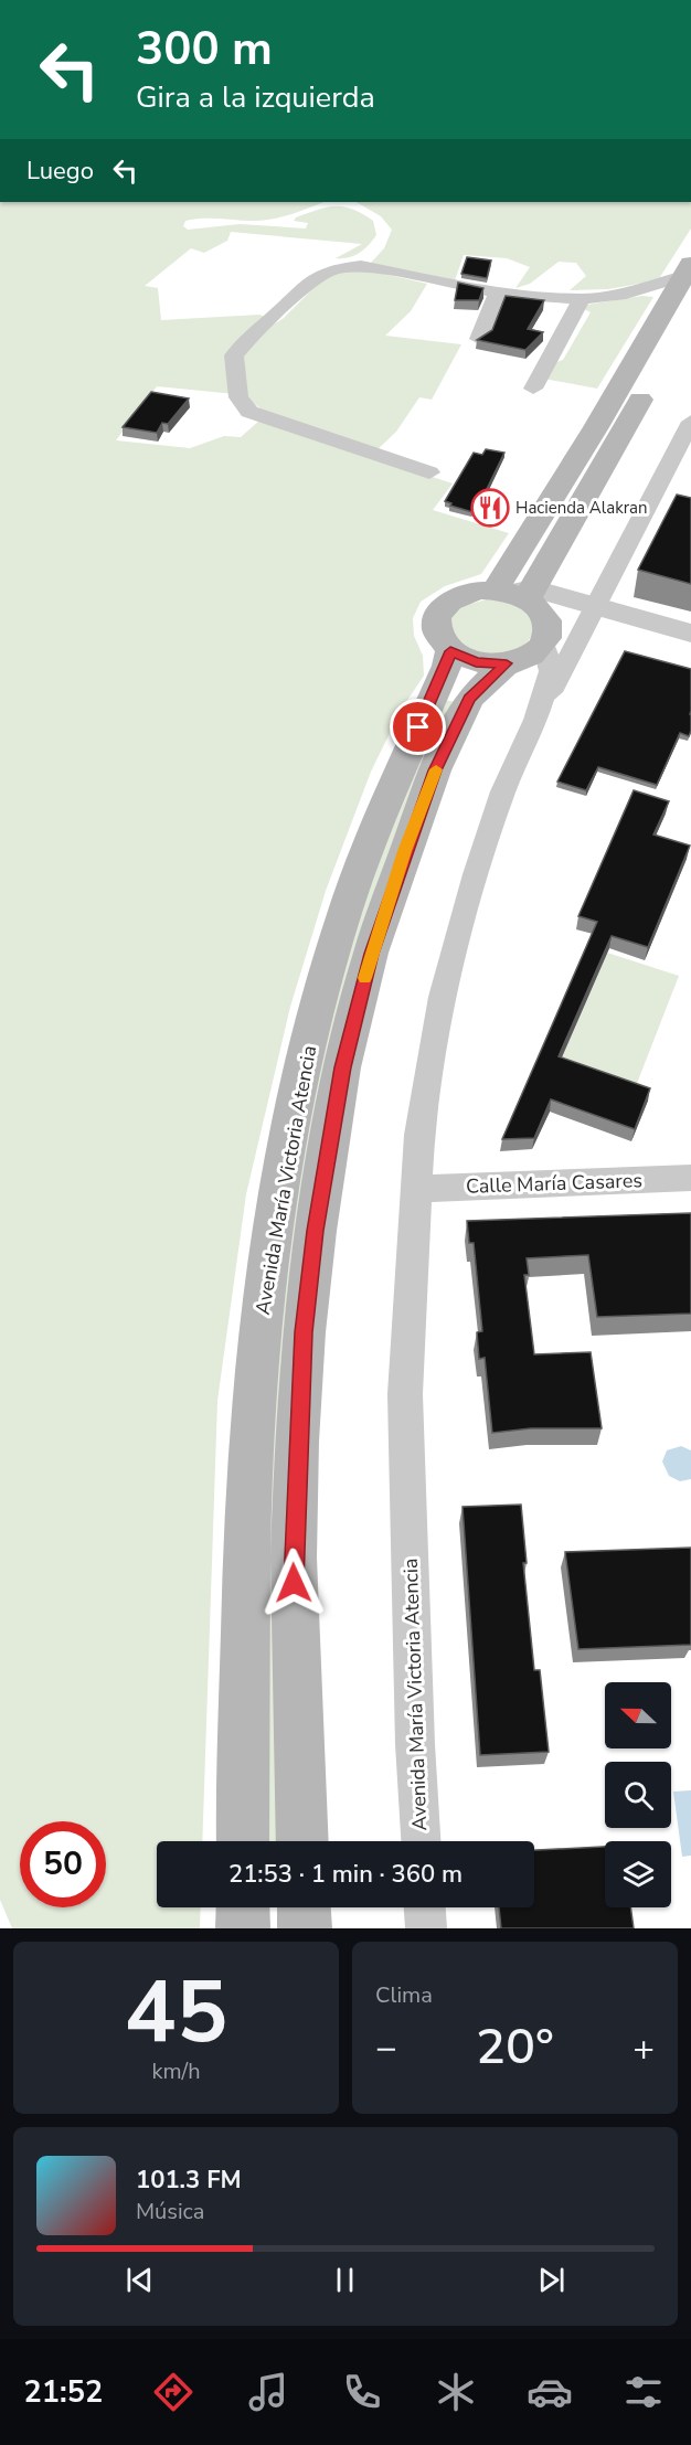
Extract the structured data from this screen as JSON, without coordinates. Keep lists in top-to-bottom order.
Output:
{
  "streets": {
    "main road": ["Avenida María Victoria Atencia"],
    "street": ["Calle María Casares"]
  },
  "crossings": [
    ["Avenida María Victoria Atencia", "Calle María Casares"]
  ],
  "places": {
    "restaurant": ["Hacienda Alakran"]
  },
  "north": "left",
  "page": {
    "turn": ["300 m", "Gira a la izquierda"],
    "then": "Luego",
    "limit": "50",
    "trip": "21:53 · 1 min · 360 m",
    "tile": [
      ["45", "km/h"],
      "Clima"
    ],
    "heat": ["−", "20°", "+"],
    "song": ["101.3 FM", "Música"],
    "tabs": "21:52"
  }
}
